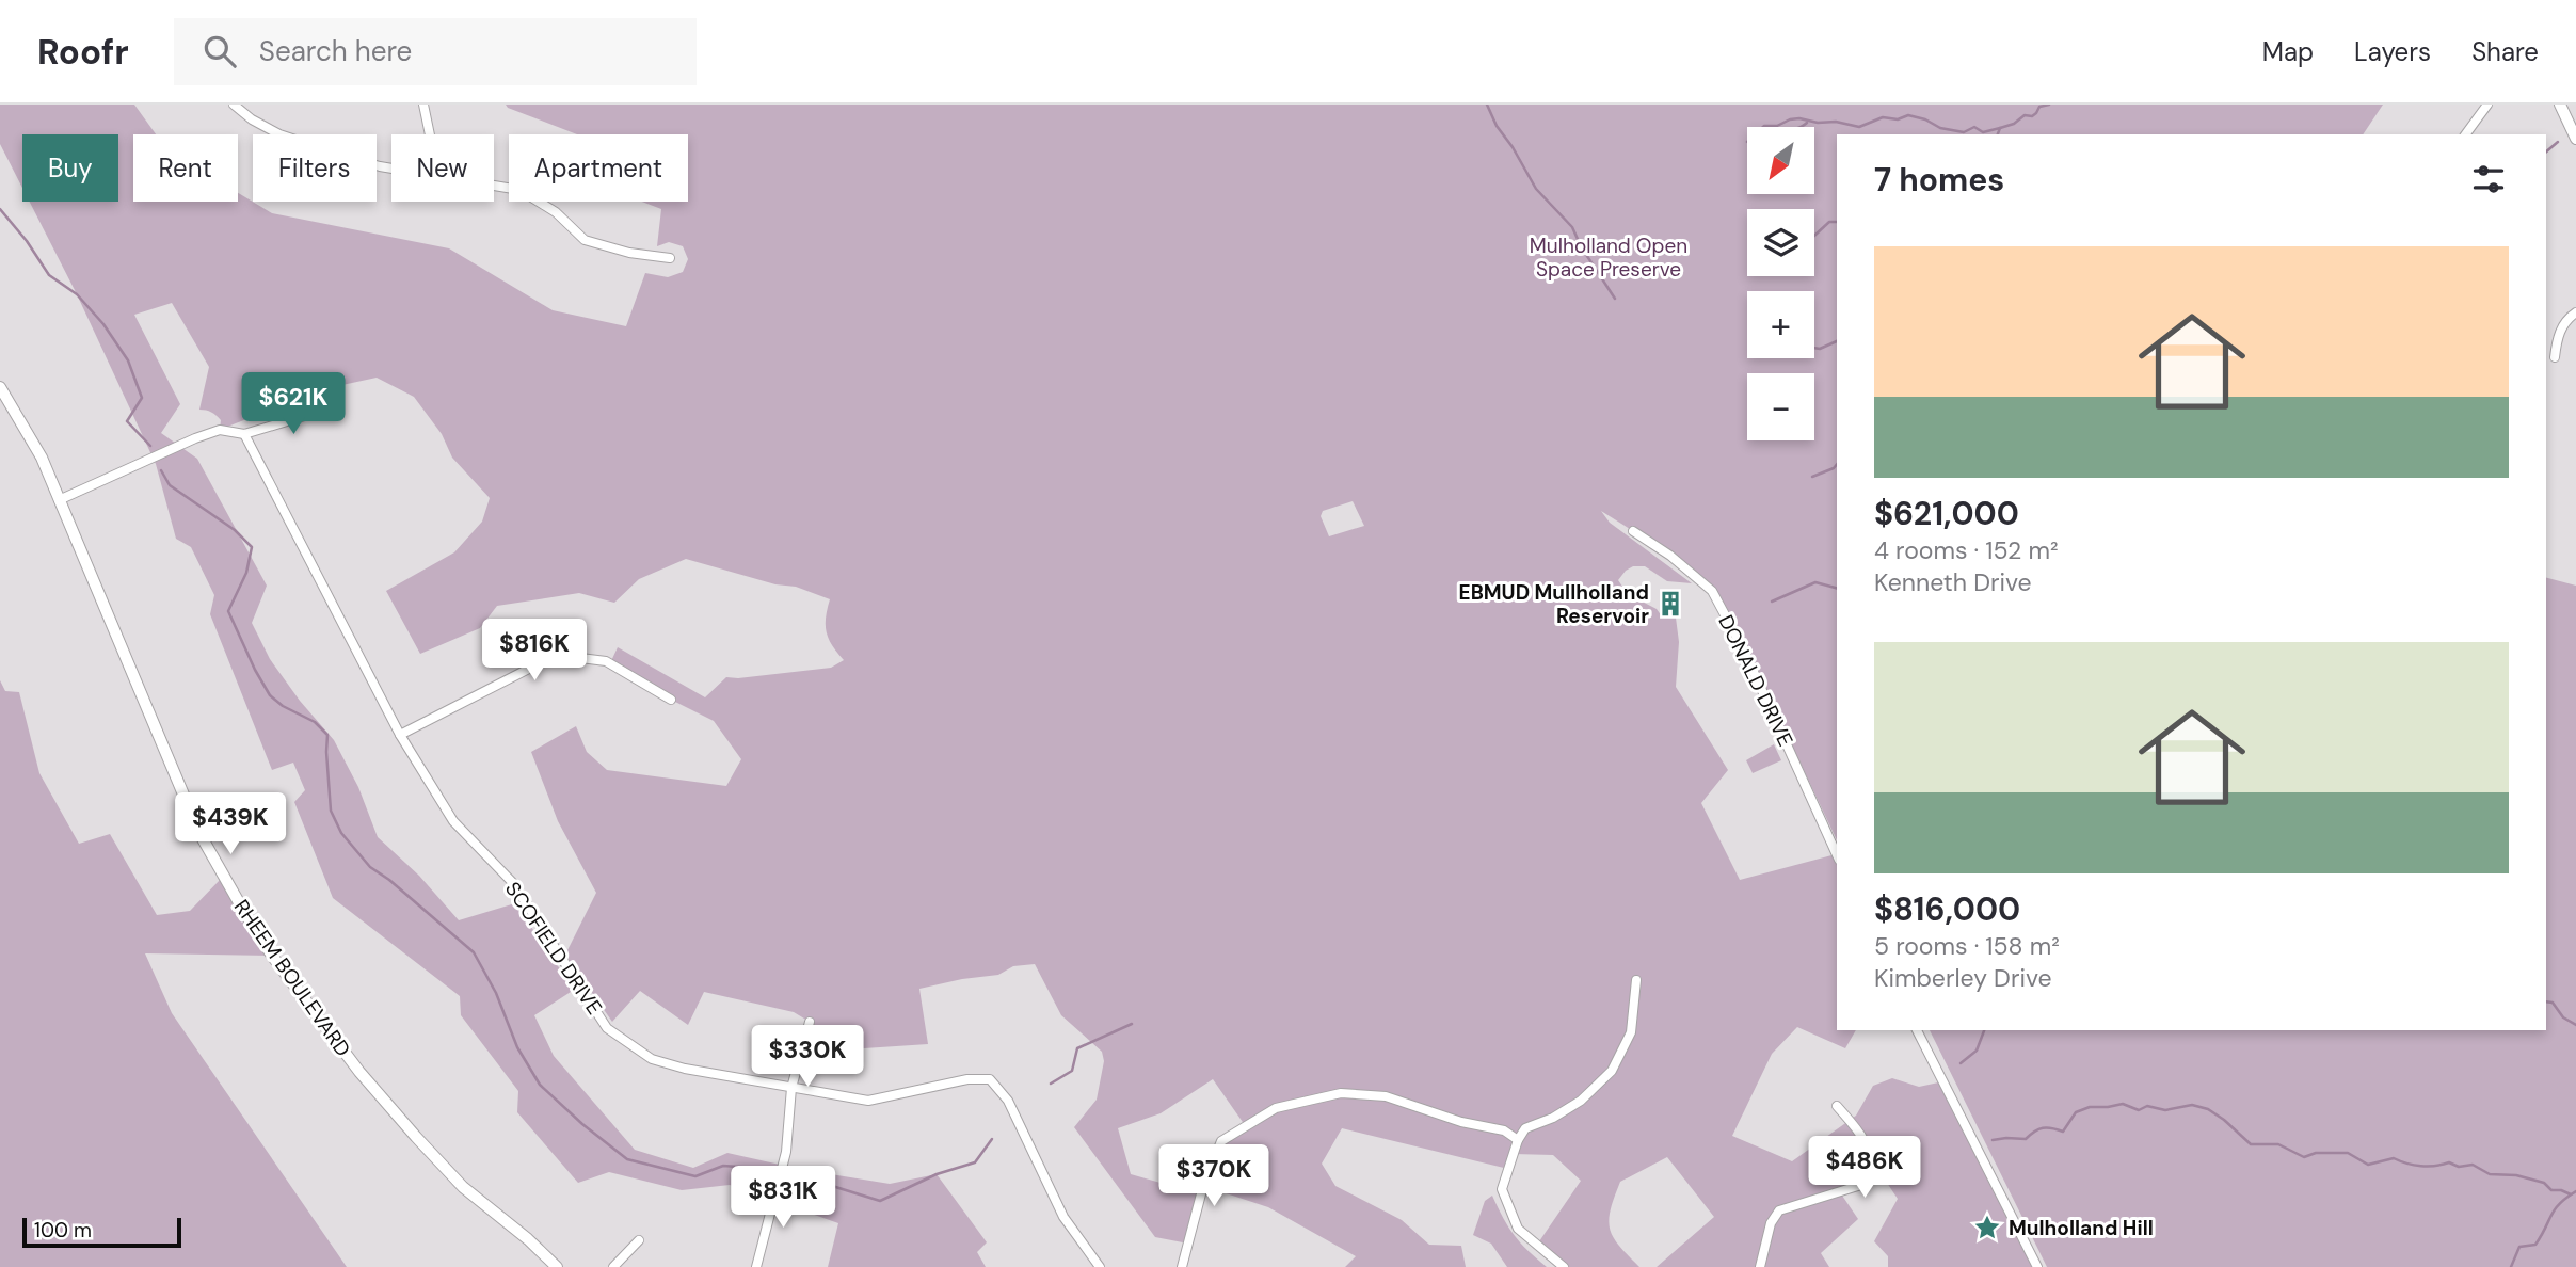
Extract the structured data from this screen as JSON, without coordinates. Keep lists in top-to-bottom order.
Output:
{
  "streets": {
    "street": ["DONALD DRIVE", "SCOFIELD DRIVE", "RHEEM BOULEVARD"]
  },
  "parks": ["Mulholland Open Space Preserve"],
  "places": {
    "building": ["EBMUD Mullholland Reservoir"],
    "place": ["Mulholland Hill"]
  },
  "scale_bar": "100 m",
  "north": "bottom left",
  "page": {
    "header": "Roofr",
    "search": "Search here",
    "nav": ["Map", "Layers", "Share"],
    "map_buttons": ["+", "−"],
    "chip": [
      "Buy",
      "Rent",
      "Filters",
      "New",
      "Apartment"
    ],
    "heading": "7 homes",
    "list": [
      {
        "name": "$621,000",
        "note": "4 rooms · 152 m² · Kenneth Drive"
      },
      {
        "name": "$816,000",
        "note": "5 rooms · 158 m² · Kimberley Drive"
      }
    ],
    "price": [
      "$621K",
      "$816K",
      "$439K",
      "$330K",
      "$486K",
      "$370K",
      "$831K"
    ],
    "scale": "100 m"
  }
}
